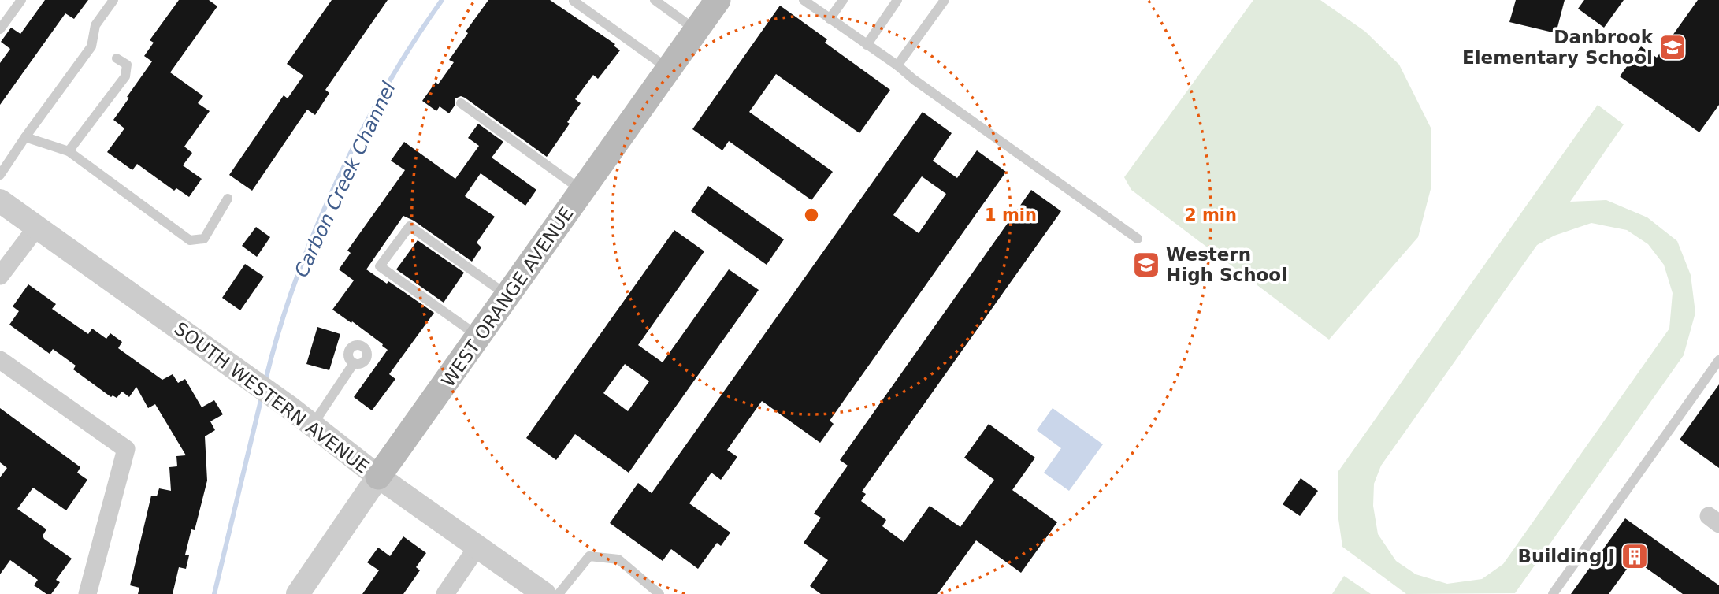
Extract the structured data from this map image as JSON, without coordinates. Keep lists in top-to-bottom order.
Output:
{
  "streets": {
    "main road": ["WEST ORANGE AVENUE"],
    "street": ["SOUTH WESTERN AVENUE"]
  },
  "crossings": [
    ["WEST ORANGE AVENUE", "SOUTH WESTERN AVENUE"]
  ],
  "water": ["Carbon Creek Channel"],
  "places": {
    "school or university": ["Danbrook Elementary School", "Western High School"],
    "building": ["Building J"]
  },
  "rings": ["1 min", "2 min"]
}
